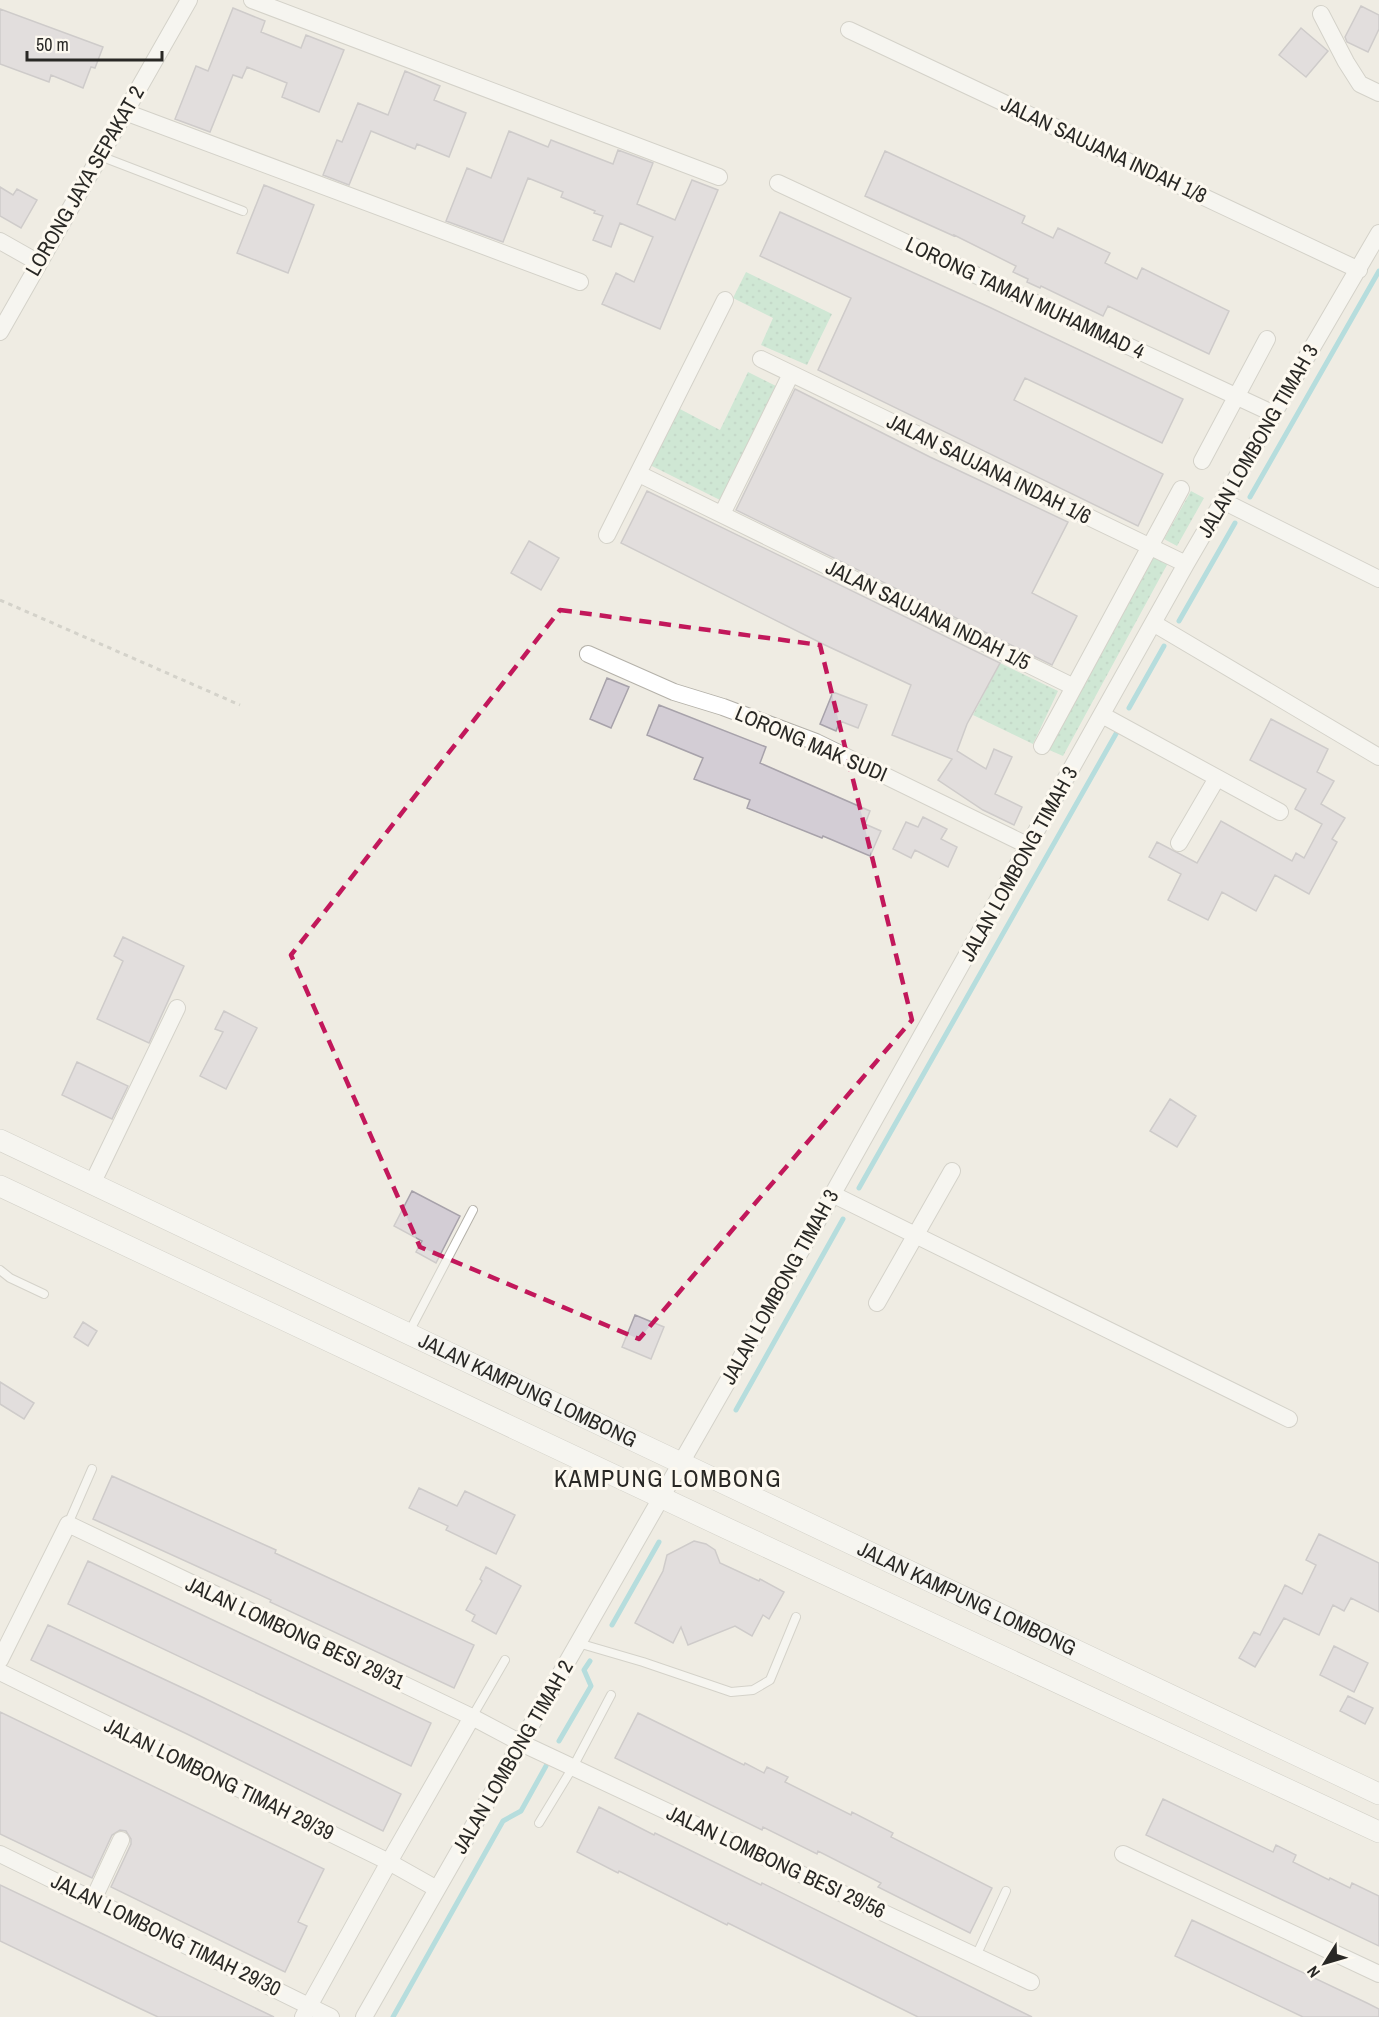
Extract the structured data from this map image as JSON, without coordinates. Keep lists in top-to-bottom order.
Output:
{
  "streets": {
    "street": [
      "JALAN SAUJANA INDAH 1/8",
      "LORONG JAYA SEPAKAT 2",
      "LORONG TAMAN MUHAMMAD 4",
      "JALAN LOMBONG TIMAH 3",
      "JALAN SAUJANA INDAH 1/6",
      "JALAN SAUJANA INDAH 1/5",
      "LORONG MAK SUDI",
      "JALAN KAMPUNG LOMBONG",
      "JALAN LOMBONG BESI 29/31",
      "JALAN LOMBONG TIMAH 2",
      "JALAN LOMBONG TIMAH 29/39",
      "JALAN LOMBONG BESI 29/56",
      "JALAN LOMBONG TIMAH 29/30"
    ]
  },
  "crossings": [
    ["JALAN SAUJANA INDAH 1/8", "JALAN LOMBONG TIMAH 3"],
    ["LORONG TAMAN MUHAMMAD 4", "JALAN LOMBONG TIMAH 3"],
    ["JALAN LOMBONG TIMAH 3", "JALAN SAUJANA INDAH 1/6"],
    ["JALAN LOMBONG TIMAH 3", "LORONG MAK SUDI"],
    ["JALAN LOMBONG TIMAH 3", "JALAN KAMPUNG LOMBONG"],
    ["JALAN LOMBONG TIMAH 3", "JALAN LOMBONG TIMAH 2"],
    ["JALAN KAMPUNG LOMBONG", "JALAN LOMBONG TIMAH 2"],
    ["JALAN LOMBONG BESI 29/31", "JALAN LOMBONG TIMAH 2"],
    ["JALAN LOMBONG BESI 29/31", "JALAN LOMBONG BESI 29/56"],
    ["JALAN LOMBONG TIMAH 2", "JALAN LOMBONG TIMAH 29/39"],
    ["JALAN LOMBONG TIMAH 2", "JALAN LOMBONG BESI 29/56"]
  ],
  "districts": ["KAMPUNG LOMBONG"],
  "scale_bar": "50 m",
  "north": "bottom left"
}
